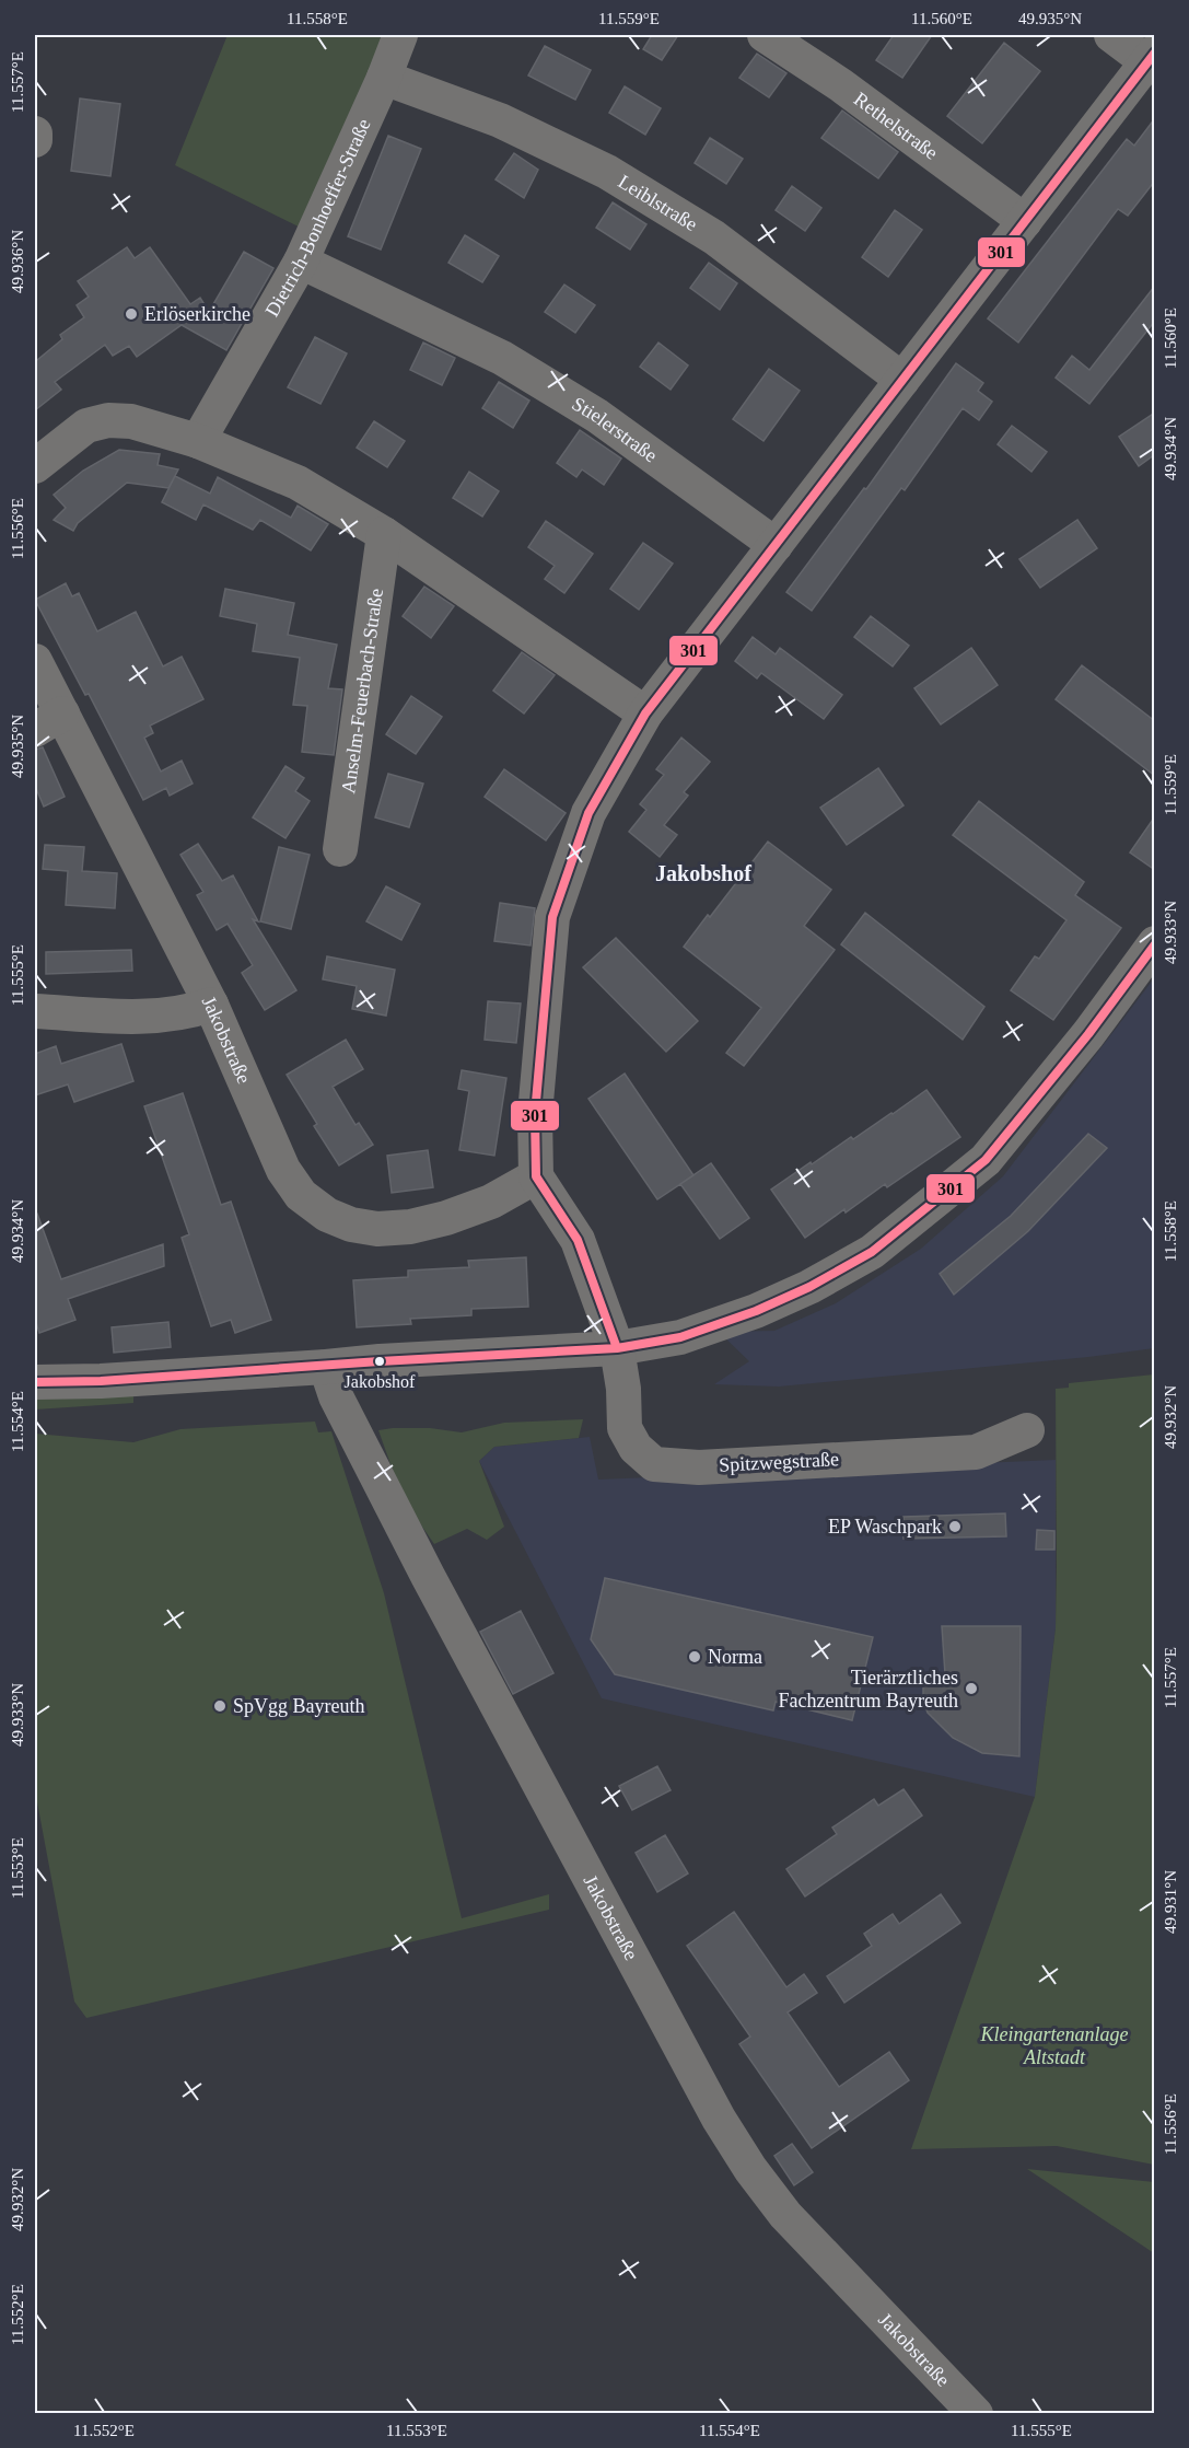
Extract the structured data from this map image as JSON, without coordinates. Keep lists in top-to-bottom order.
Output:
{
  "streets": {
    "street": [
      "Rethelstraße",
      "Leiblstraße",
      "Dietrich-Bonhoeffer-Straße",
      "Stielerstraße",
      "Anselm-Feuerbach-Straße",
      "Jakobstraße",
      "Spitzwegstraße"
    ]
  },
  "crossings": [
    ["Leiblstraße", "Dietrich-Bonhoeffer-Straße"],
    ["Dietrich-Bonhoeffer-Straße", "Stielerstraße"]
  ],
  "districts": ["Jakobshof"],
  "parks": ["Kleingartenanlage Altstadt"],
  "places": [
    "Erlöserkirche",
    "Jakobshof",
    "EP Waschpark",
    "Norma",
    "Tierärztliches Fachzentrum Bayreuth",
    "SpVgg Bayreuth"
  ],
  "lines": ["transit line 301"],
  "coordinates": [
    "11.558°E",
    "11.559°E",
    "11.560°E",
    "49.935°N",
    "11.557°E",
    "49.936°N",
    "49.934°N",
    "11.556°E",
    "49.933°N",
    "11.555°E",
    "49.932°N",
    "11.554°E",
    "11.553°E",
    "49.931°N",
    "11.552°E"
  ]
}
